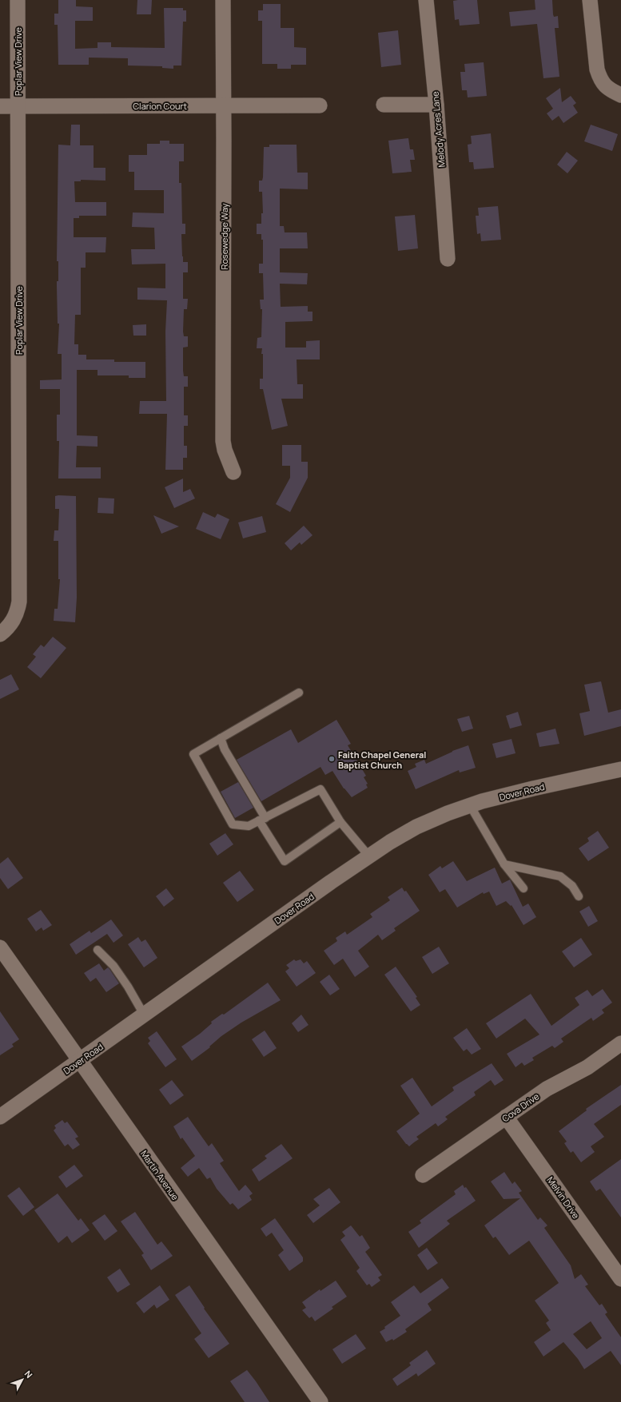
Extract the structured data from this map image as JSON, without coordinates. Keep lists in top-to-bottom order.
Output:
{
  "streets": {
    "street": [
      "Poplar View Drive",
      "Clarion Court",
      "Melody Acres Lane",
      "Rosewedge Way",
      "Dover Road",
      "Cova Drive",
      "Martin Avenue",
      "Melvin Drive"
    ]
  },
  "crossings": [
    ["Poplar View Drive", "Clarion Court"],
    ["Clarion Court", "Rosewedge Way"],
    ["Dover Road", "Martin Avenue"],
    ["Cova Drive", "Melvin Drive"]
  ],
  "places": ["Faith Chapel General Baptist Church"],
  "north": "top right"
}
